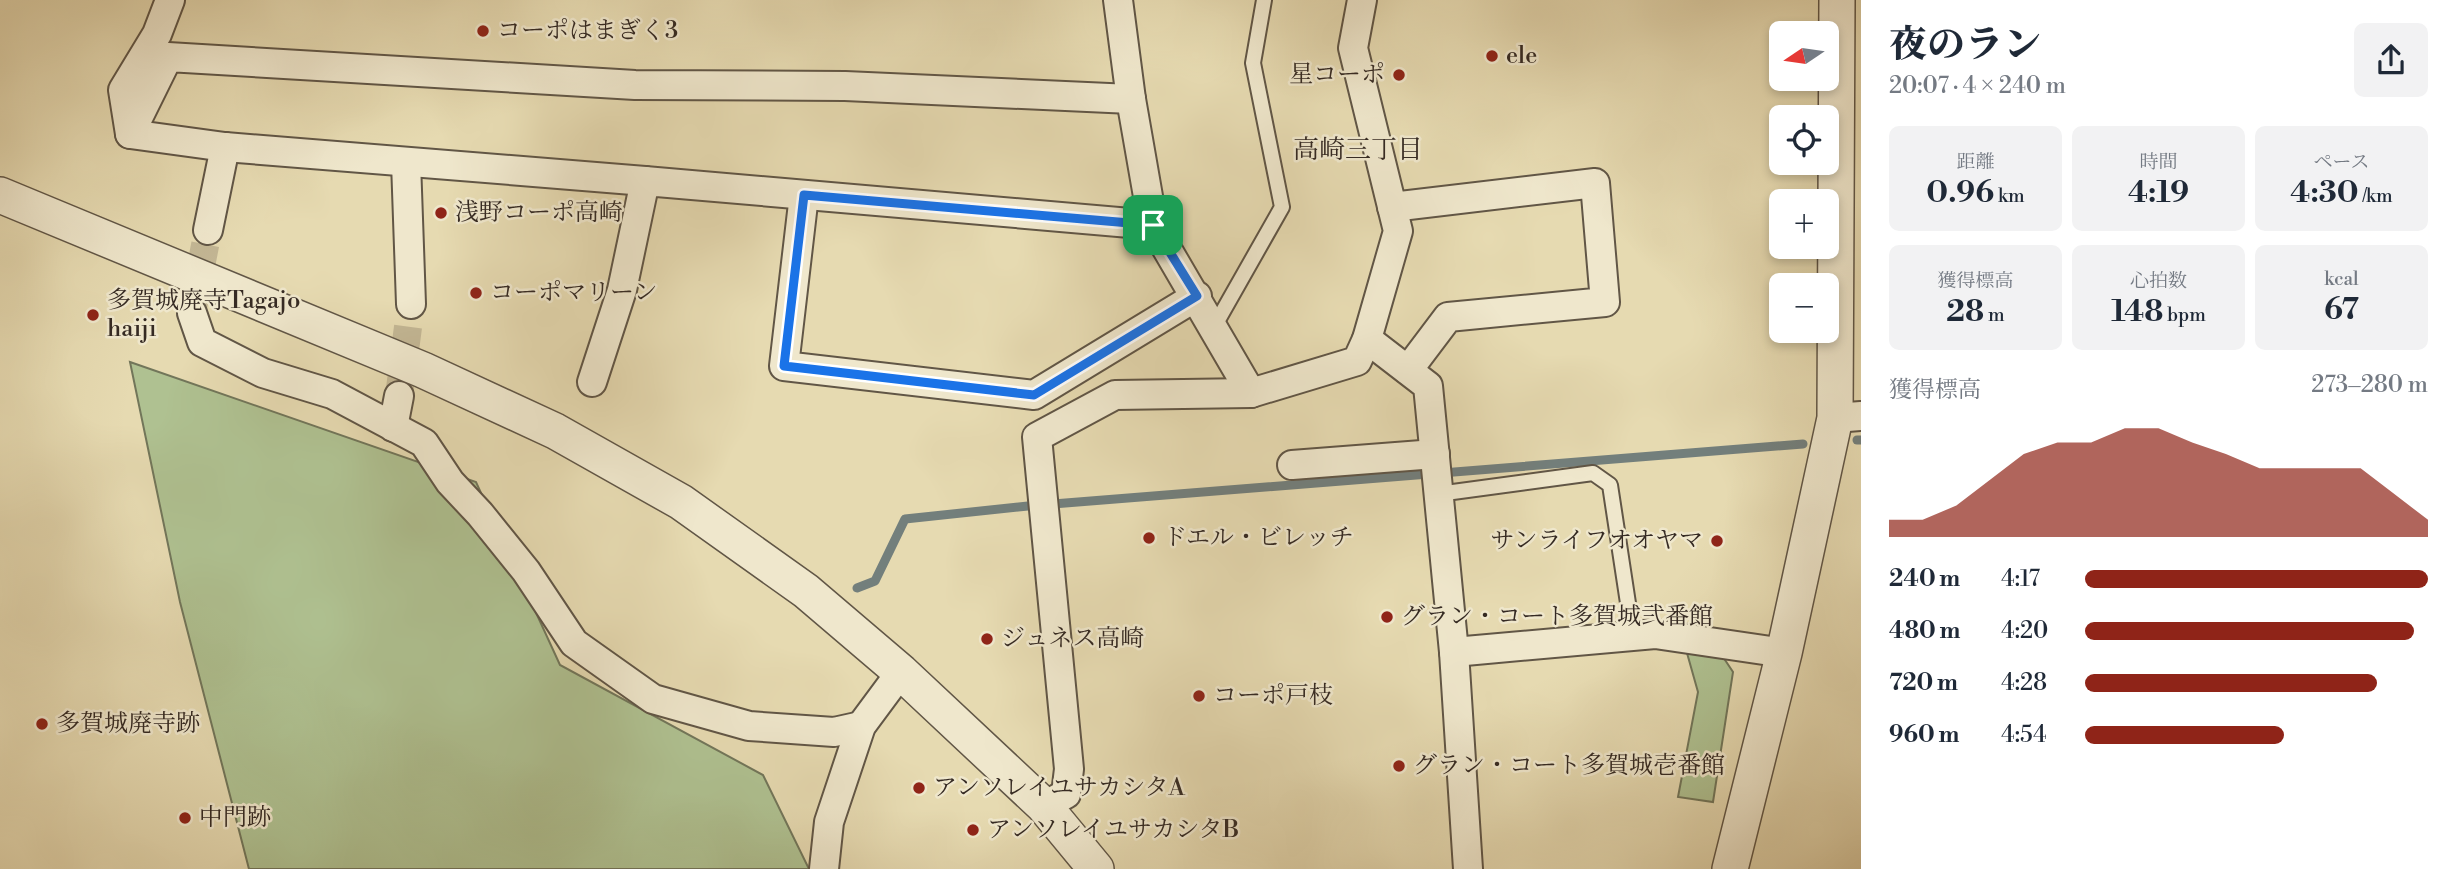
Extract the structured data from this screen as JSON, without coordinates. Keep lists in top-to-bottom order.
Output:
{
  "districts": ["高崎三丁目"],
  "places": [
    "コーポはまぎく3",
    "ele",
    "星コーポ",
    "浅野コーポ高崎",
    "コーポマリーン",
    "多賀城廃寺Tagajo haiji",
    "ドエル・ビレッチ",
    "サンライフオオヤマ",
    "グラン・コート多賀城弐番館",
    "ジュネス高崎",
    "コーポ戸枝",
    "多賀城廃寺跡",
    "グラン・コート多賀城壱番館",
    "アンソレイユサカシタA",
    "中門跡",
    "アンソレイユサカシタB"
  ],
  "north": "left",
  "page": {
    "heading": ["夜のラン", "20:07 · 4 × 240 m"],
    "map_buttons": ["+", "−"],
    "stats": [
      ["距離", "0.96 km"],
      ["時間", "4:19"],
      ["ペース", "4:30 /km"],
      ["獲得標高", "28 m"],
      ["心拍数", "148 bpm"],
      ["kcal", "67"]
    ],
    "chart": ["獲得標高", "273–280 m"],
    "list": [
      {
        "name": "240 m",
        "note": "4:17"
      },
      {
        "name": "480 m",
        "note": "4:20"
      },
      {
        "name": "720 m",
        "note": "4:28"
      },
      {
        "name": "960 m",
        "note": "4:54"
      }
    ]
  }
}
